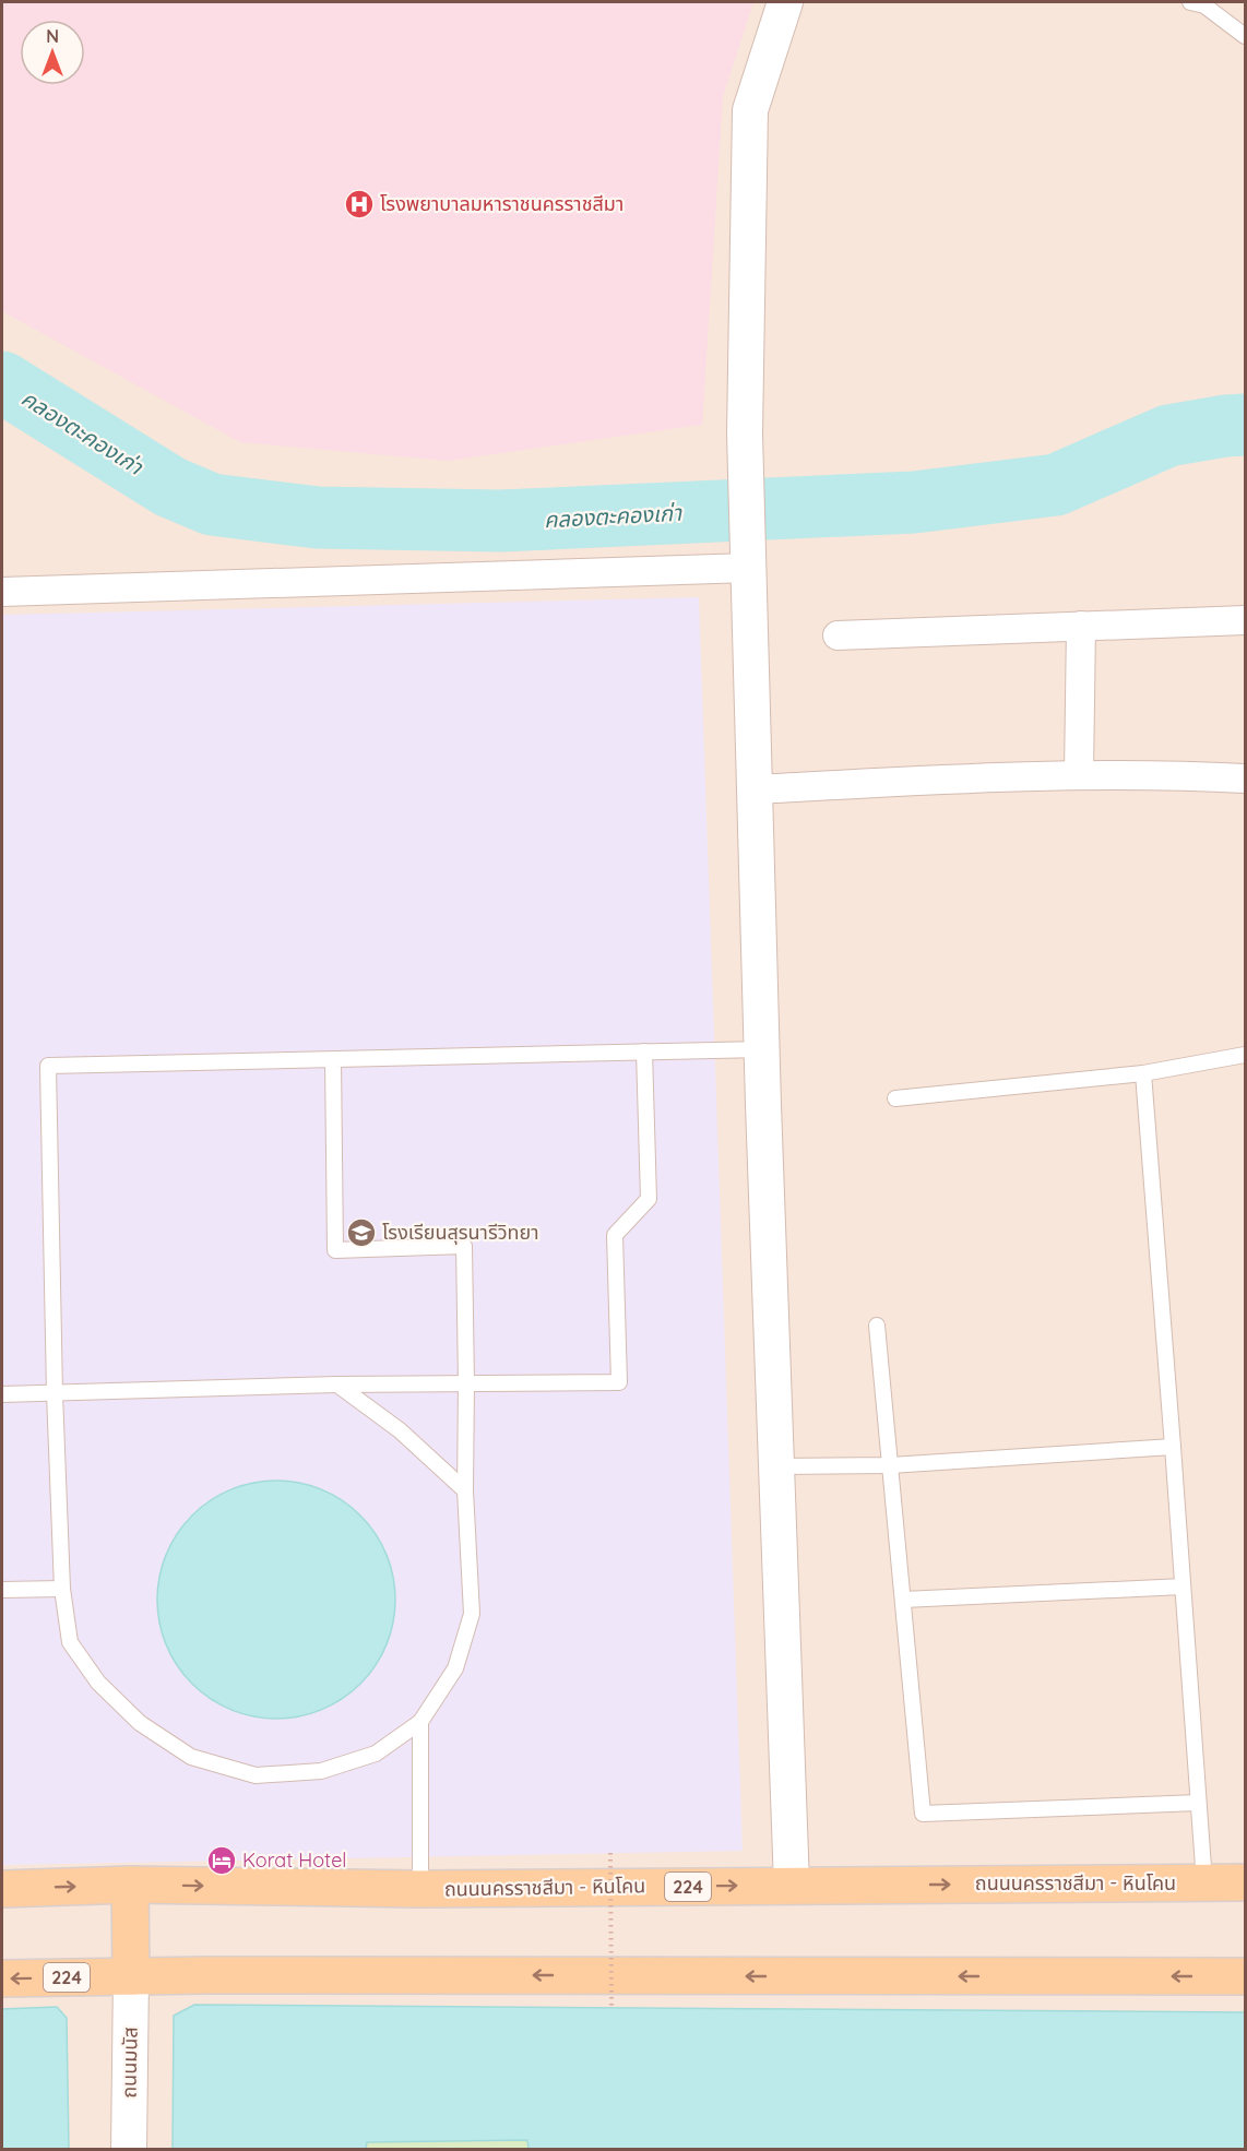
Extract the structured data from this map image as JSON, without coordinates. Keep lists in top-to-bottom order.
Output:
{
  "streets": {
    "main road": ["ถนนนครราชสีมา - หินโคน", "224"],
    "street": ["ถนนมนัส"]
  },
  "crossings": [
    ["224", "ถนนมนัส"]
  ],
  "water": ["คลองตะคองเก่า"],
  "places": {
    "hospital": ["โรงพยาบาลมหาราชนครราชสีมา"],
    "school or university": ["โรงเรียนสุรนารีวิทยา"],
    "hotel": ["Korat Hotel"]
  },
  "north": "top"
}
